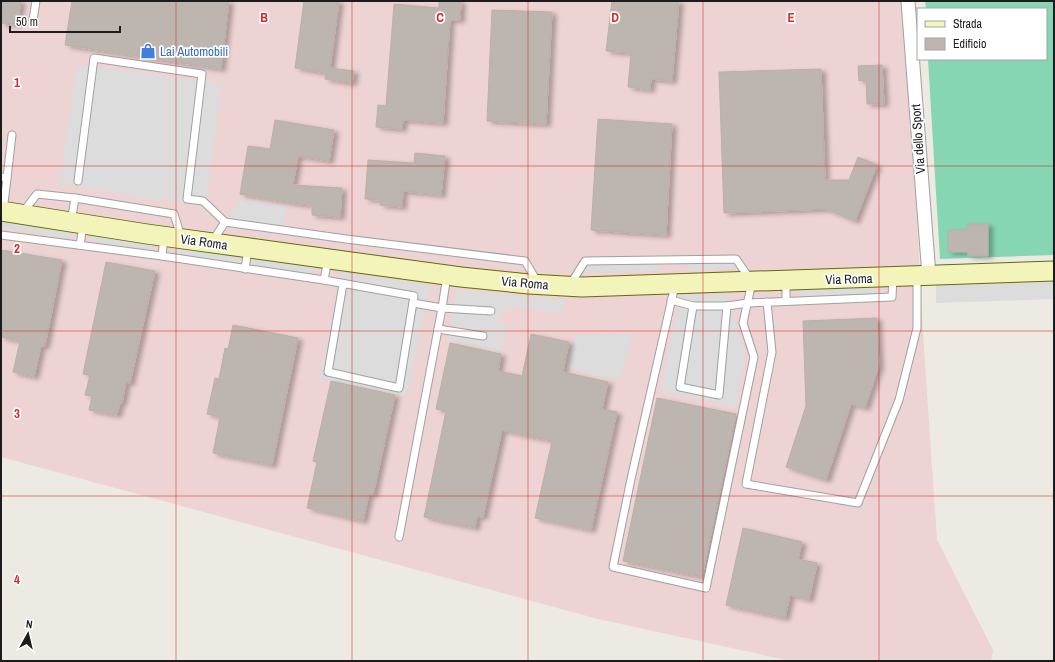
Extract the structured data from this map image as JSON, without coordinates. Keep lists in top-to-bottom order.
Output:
{
  "streets": {
    "main road": ["Via Roma"],
    "street": ["Via dello Sport"]
  },
  "crossings": [
    ["Via dello Sport", "Via Roma"]
  ],
  "places": {
    "shop": ["Lai Automobili"]
  },
  "legend": ["Strada", "Edificio"],
  "scale_bar": "50 m",
  "north": "top",
  "grid": {
    "columns": [
      "B",
      "C",
      "D",
      "E"
    ],
    "rows": [
      "1",
      "2",
      "3",
      "4"
    ]
  }
}
